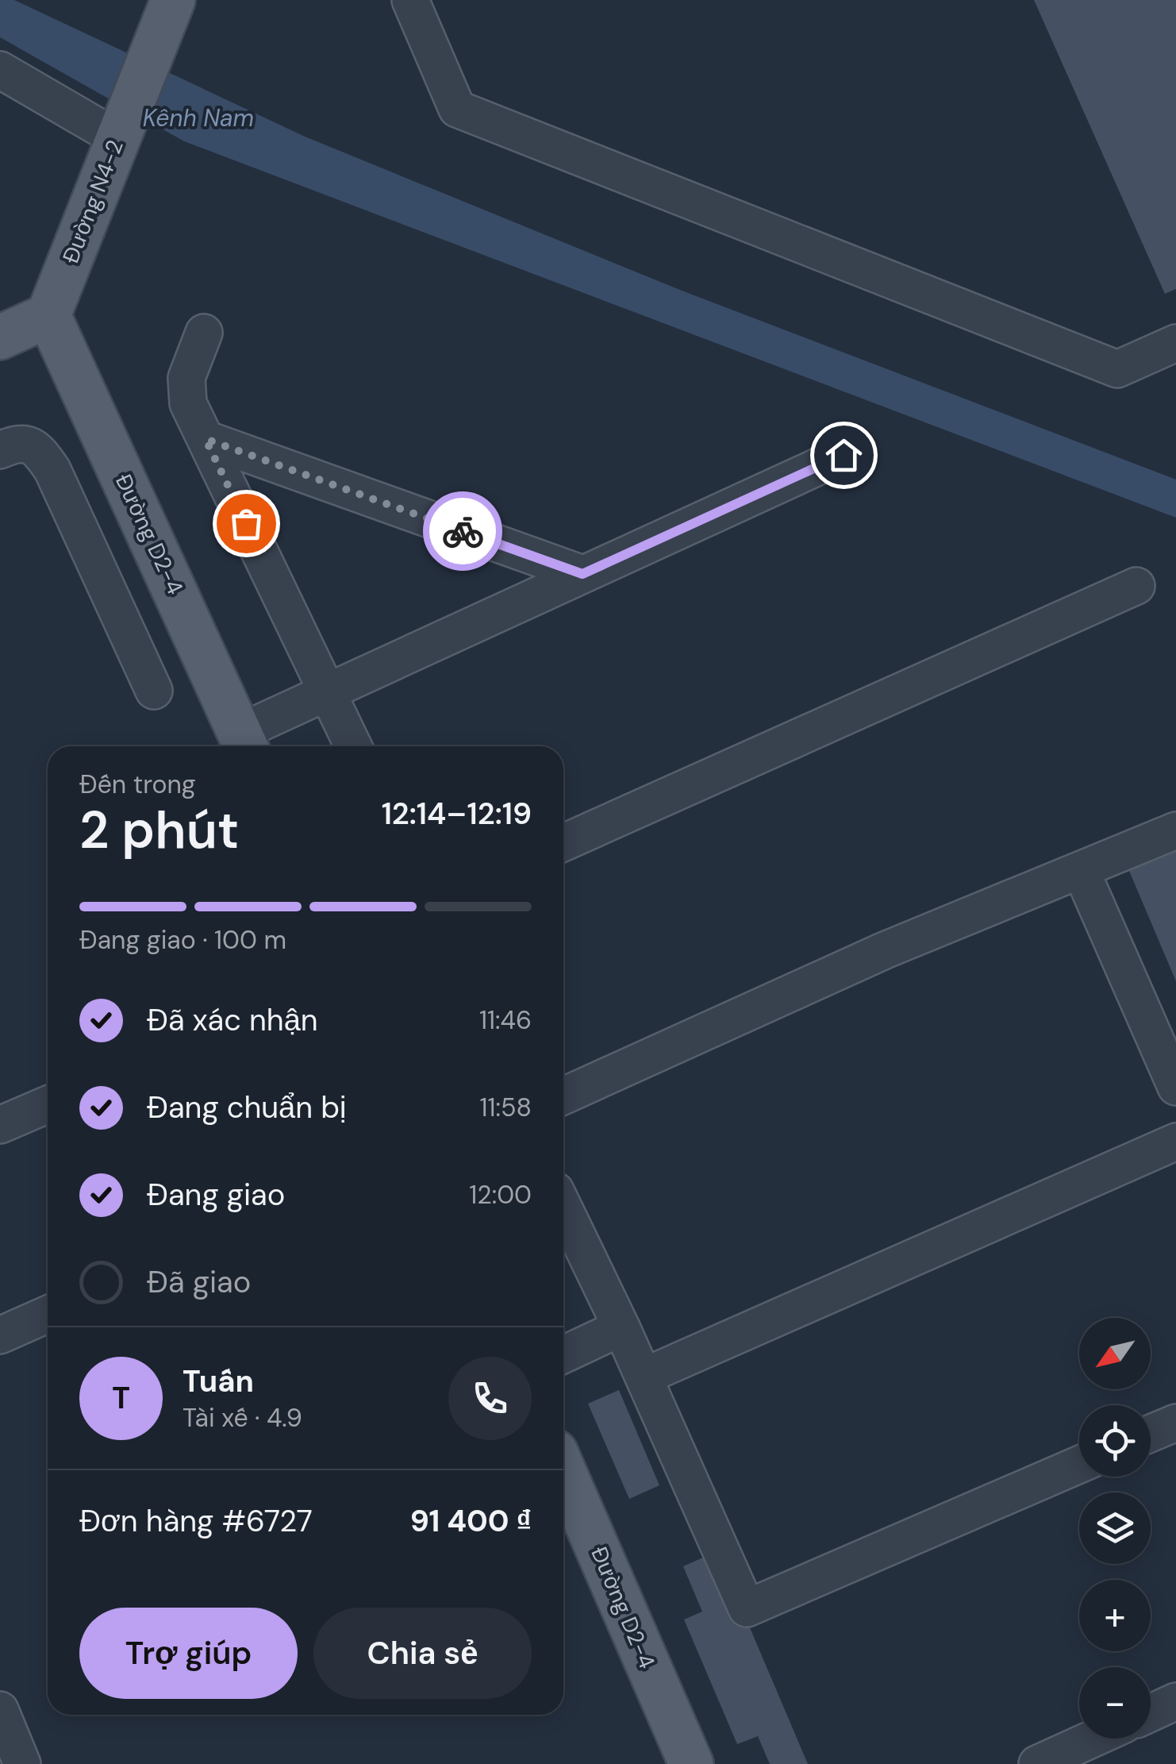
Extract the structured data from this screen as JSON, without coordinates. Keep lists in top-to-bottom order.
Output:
{
  "streets": {
    "main road": ["Đường N4-2", "Đường D2-4"]
  },
  "crossings": [
    ["Đường N4-2", "Đường D2-4"]
  ],
  "water": ["Kênh Nam"],
  "north": "bottom left",
  "page": {
    "heading": ["2 phút", "Đến trong", "12:14–12:19"],
    "panel": [
      "Tuấn",
      "Tài xế · 4.9",
      "Đơn hàng #6727",
      "91 400 ₫"
    ],
    "bar": "Đang giao · 100 m",
    "list": [
      ["Đã xác nhận", "11:46"],
      ["Đang chuẩn bị", "11:58"],
      ["Đang giao", "12:00"],
      "Đã giao"
    ],
    "map_buttons": ["+", "−"],
    "round": "T",
    "buttons": ["Trợ giúp", "Chia sẻ"]
  }
}
